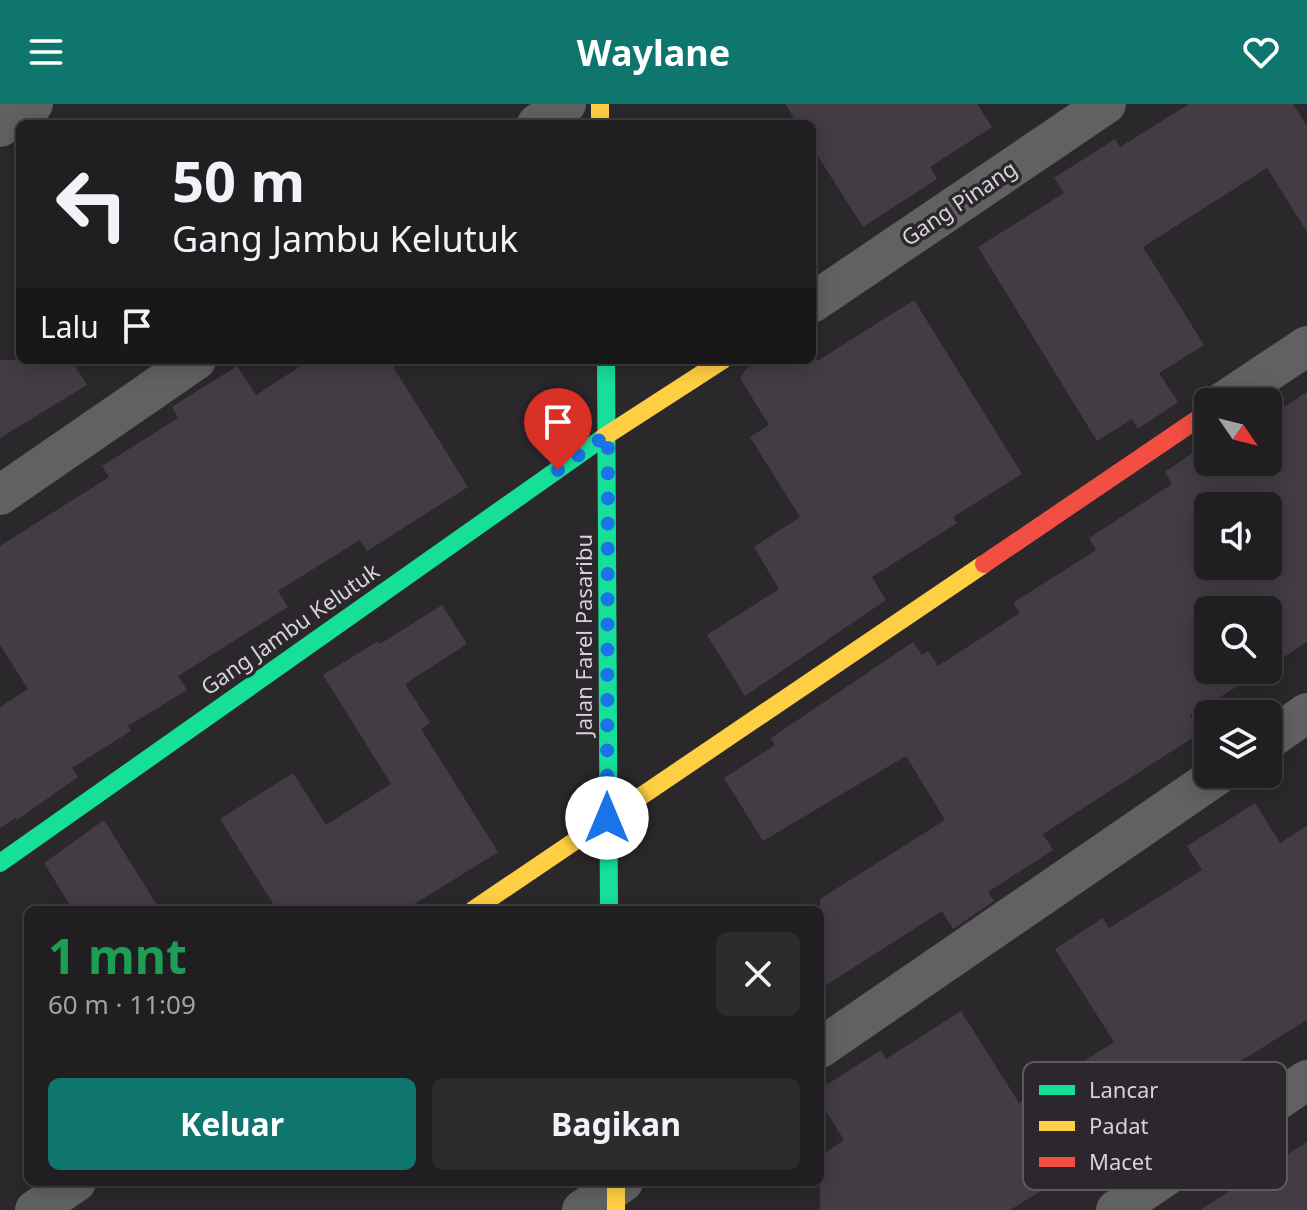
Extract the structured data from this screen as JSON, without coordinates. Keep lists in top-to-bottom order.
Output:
{
  "streets": {
    "street": ["Gang Pinang", "Gang Jambu Kelutuk", "Jalan Farel Pasaribu"]
  },
  "crossings": [
    ["Gang Jambu Kelutuk", "Jalan Farel Pasaribu"]
  ],
  "legend": ["Lancar", "Padat", "Macet"],
  "north": "bottom right",
  "page": {
    "header": "Waylane",
    "turn": ["50 m", "Gang Jambu Kelutuk"],
    "then": "Lalu",
    "heading": ["1 mnt", "60 m · 11:09"],
    "buttons": ["Keluar", "Bagikan"]
  }
}
